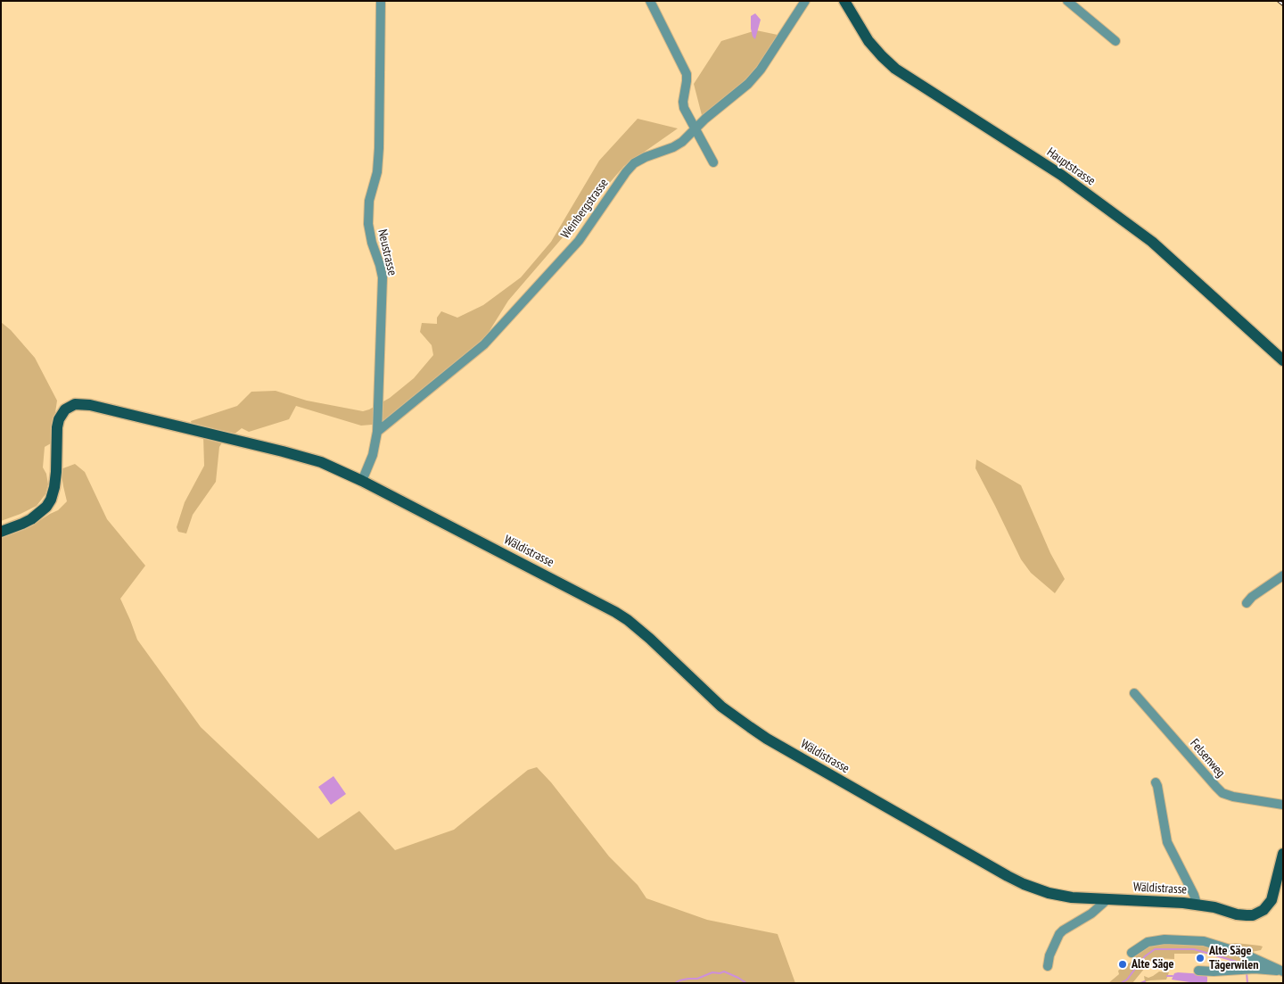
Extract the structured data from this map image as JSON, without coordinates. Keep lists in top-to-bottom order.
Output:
{
  "streets": {
    "main road": ["Hauptstrasse", "Wäldistrasse"],
    "street": ["Weinbergstrasse", "Neustrasse", "Felsenweg"]
  },
  "crossings": [
    ["Weinbergstrasse", "Neustrasse"],
    ["Neustrasse", "Wäldistrasse"]
  ],
  "places": ["Alte Säge Tägerwilen", "Alte Säge"]
}
